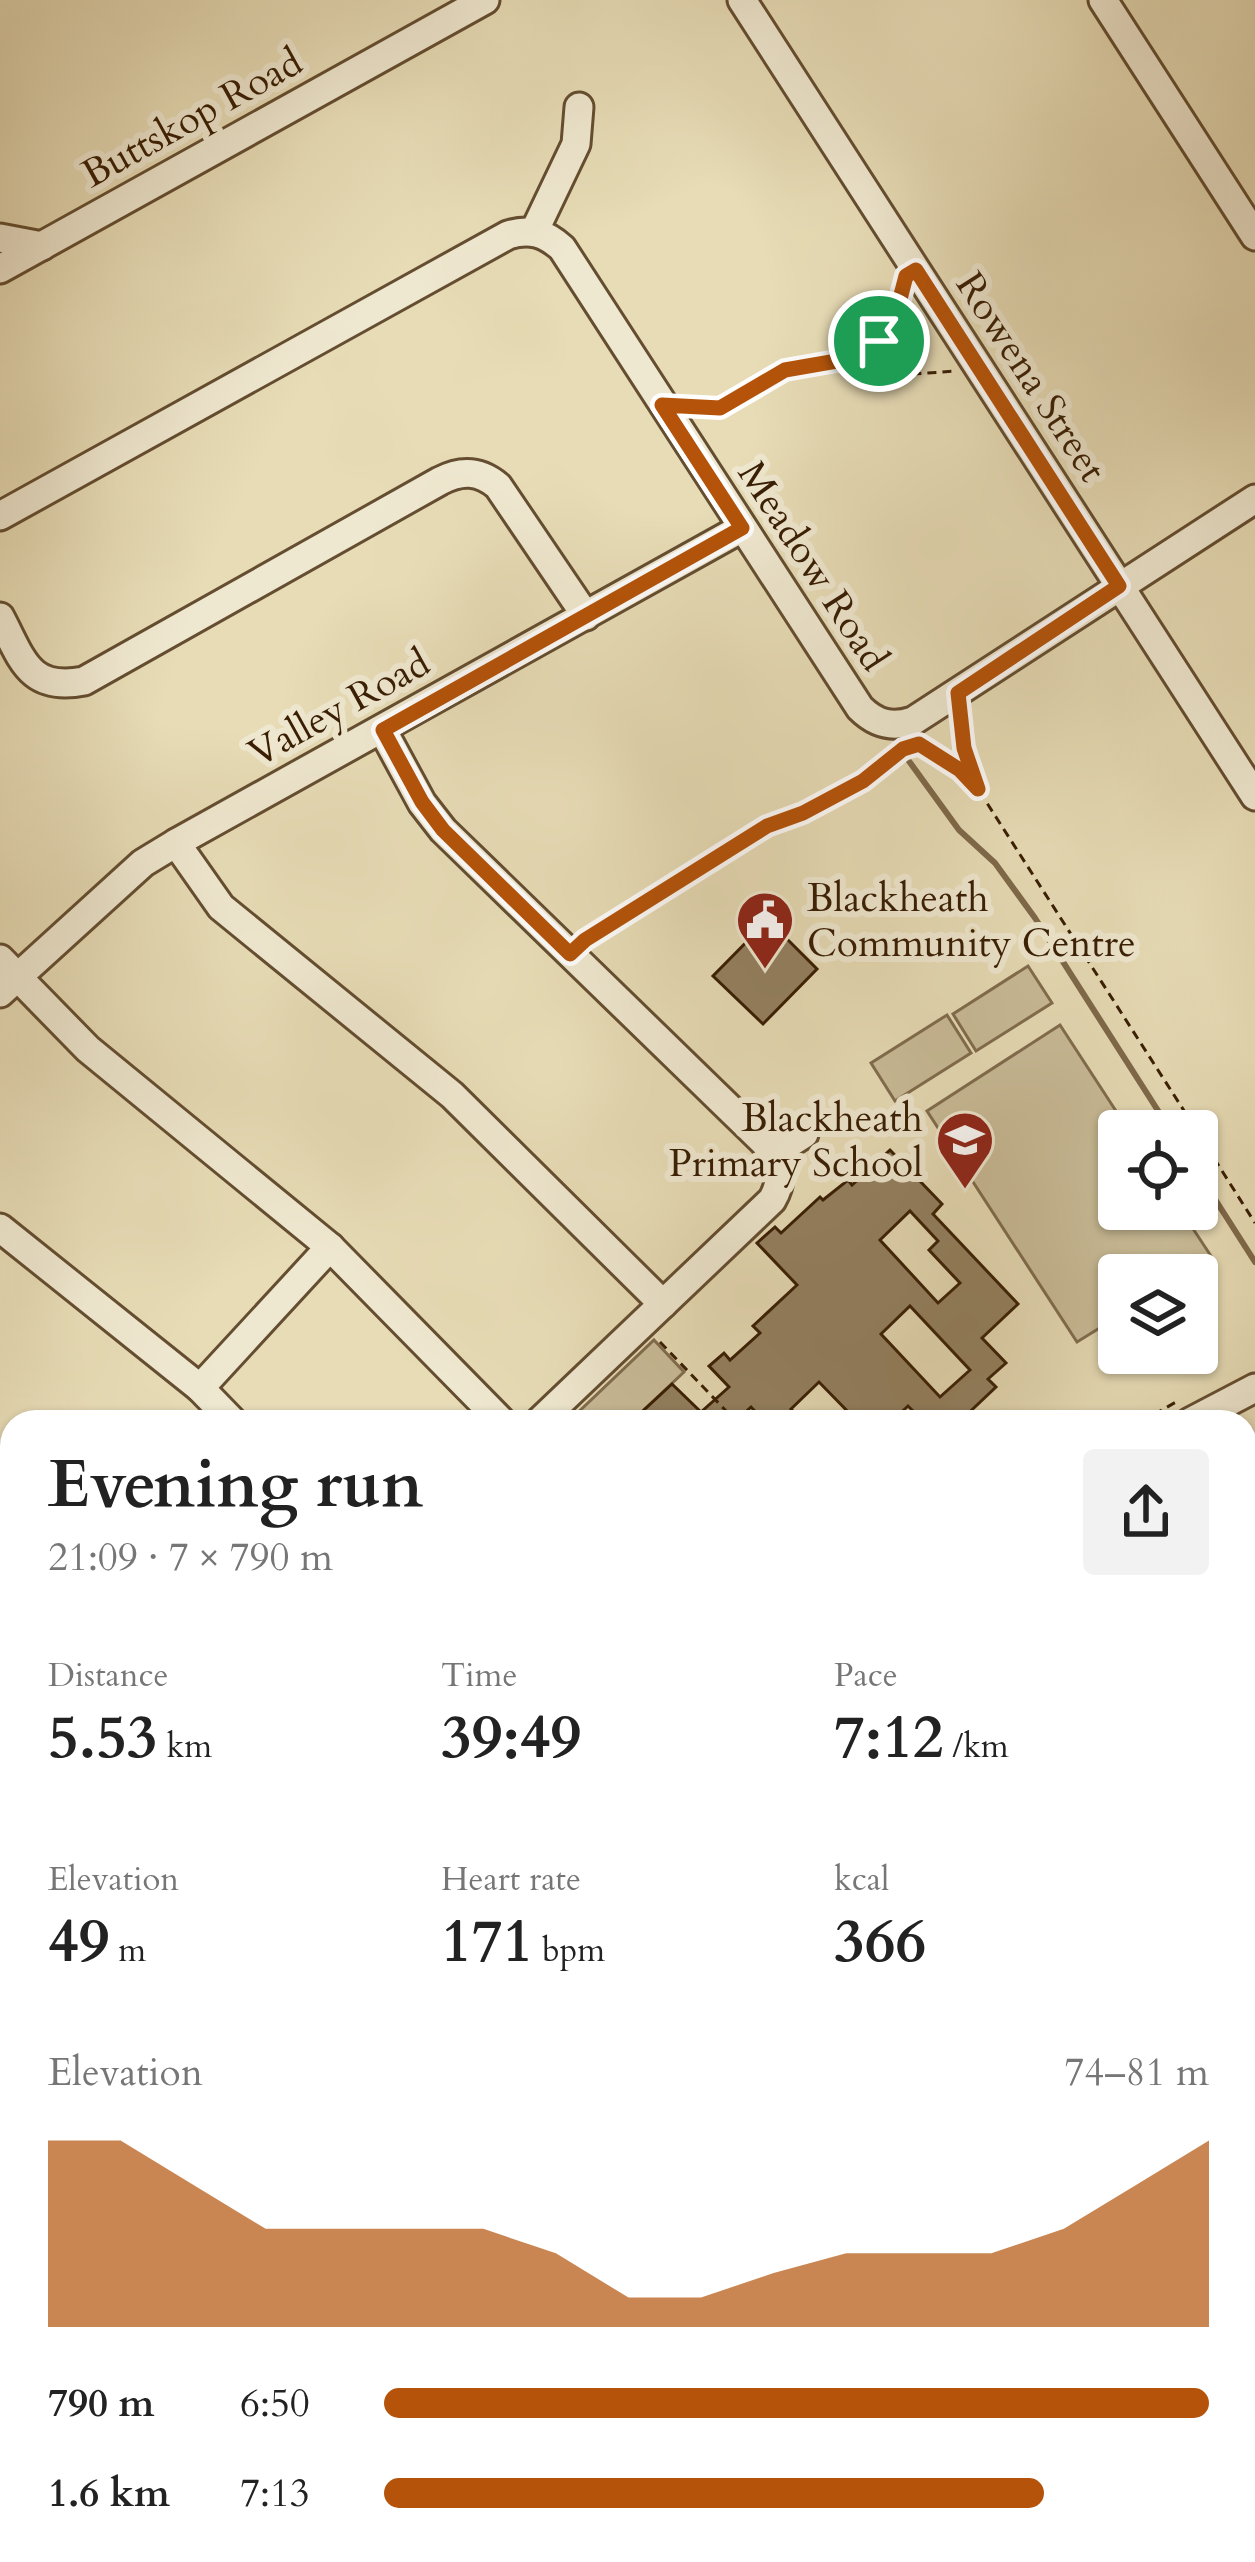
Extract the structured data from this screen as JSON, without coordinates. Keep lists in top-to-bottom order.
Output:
{
  "streets": {
    "street": [
      "Buttskop Road",
      "Rowena Street",
      "Meadow Road",
      "Valley Road"
    ]
  },
  "crossings": [
    ["Meadow Road", "Valley Road"]
  ],
  "places": {
    "public building": ["Blackheath Community Centre"],
    "school or university": ["Blackheath Primary School"]
  },
  "page": {
    "heading": ["Evening run", "21:09 · 7 × 790 m"],
    "stats": [
      ["Distance", "5.53 km"],
      ["Time", "39:49"],
      ["Pace", "7:12 /km"],
      ["Elevation", "49 m"],
      ["Heart rate", "171 bpm"],
      ["kcal", "366"]
    ],
    "chart": ["Elevation", "74–81 m"],
    "list": [
      {
        "name": "790 m",
        "note": "6:50"
      },
      {
        "name": "1.6 km",
        "note": "7:13"
      }
    ]
  }
}
